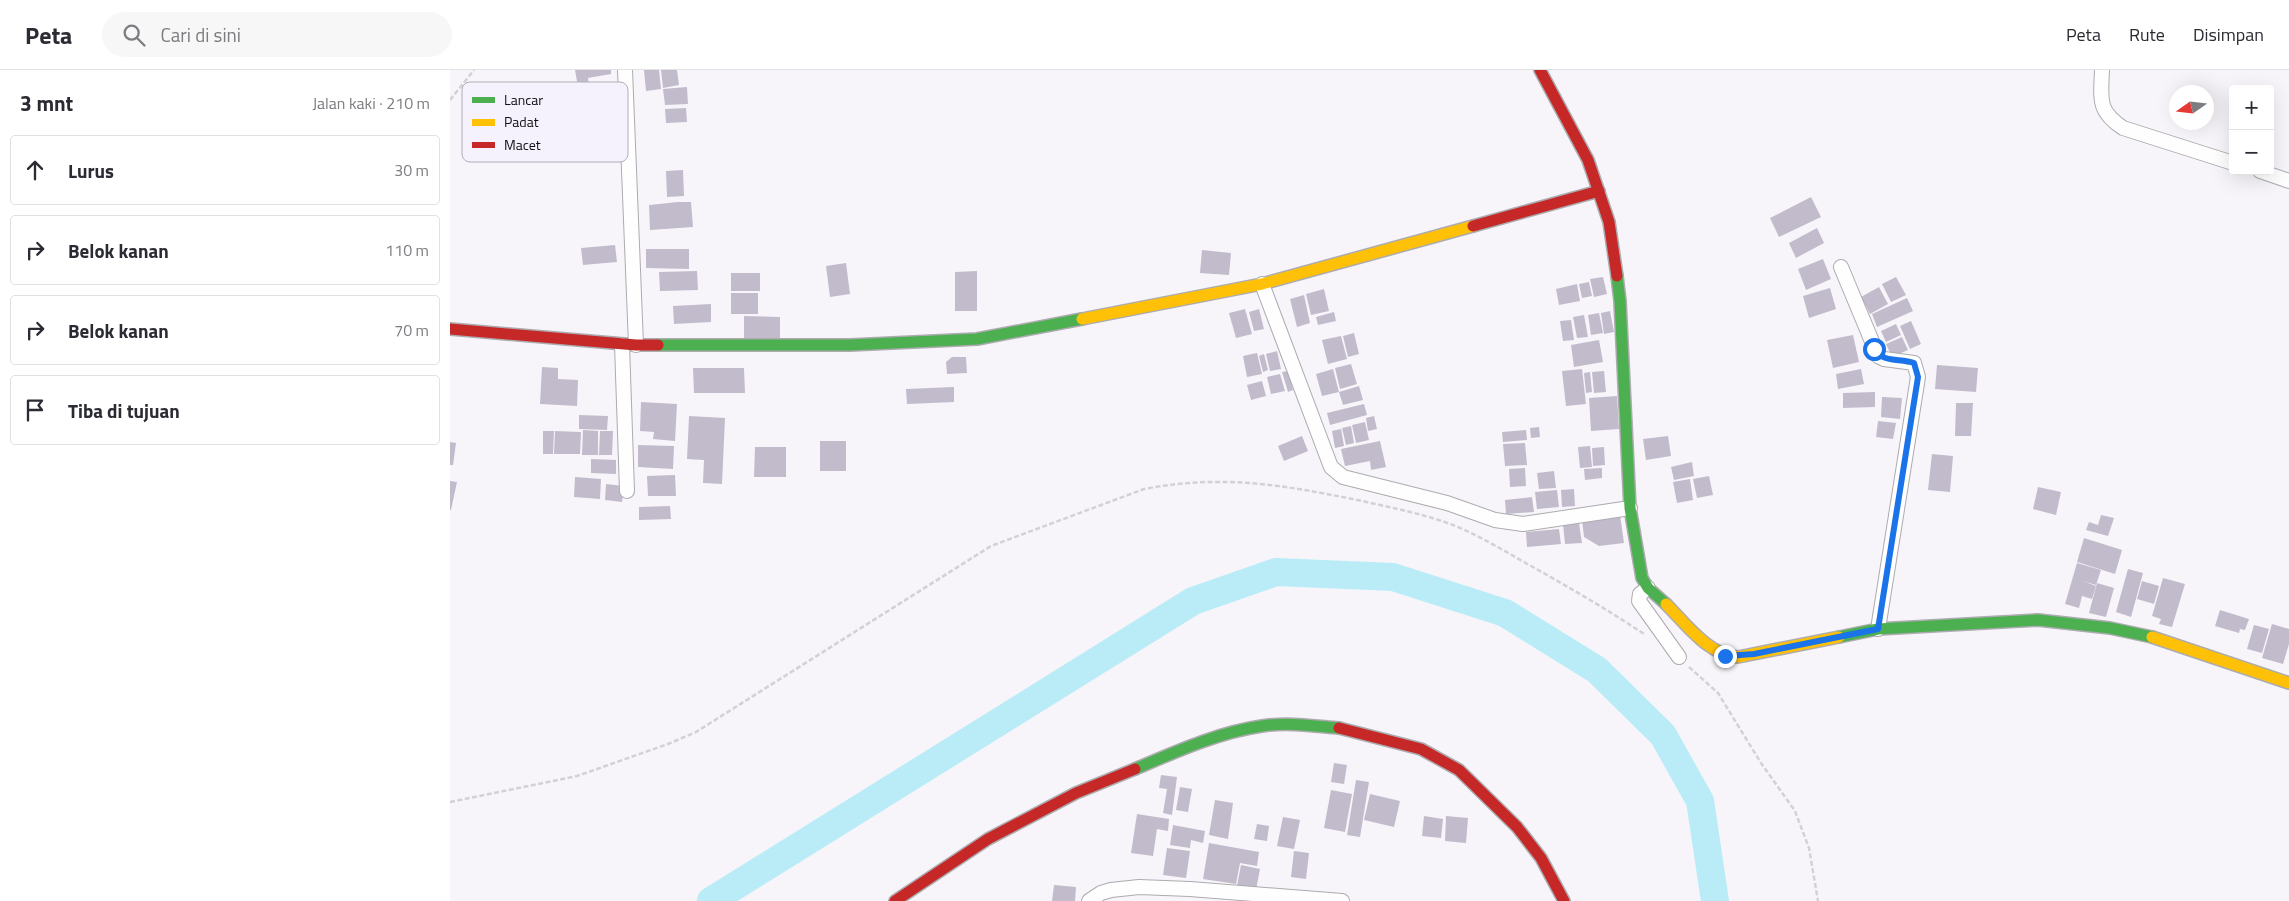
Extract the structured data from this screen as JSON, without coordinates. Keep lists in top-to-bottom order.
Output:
{
  "legend": ["Lancar", "Padat", "Macet"],
  "north": "left",
  "page": {
    "header": "Peta",
    "search": "Cari di sini",
    "nav": ["Peta", "Rute", "Disimpan"],
    "heading": ["3 mnt", "Jalan kaki · 210 m"],
    "map_buttons": ["+", "−"],
    "list": [
      ["Lurus", "30 m"],
      ["Belok kanan", "110 m"],
      ["Belok kanan", "70 m"],
      "Tiba di tujuan"
    ]
  }
}
